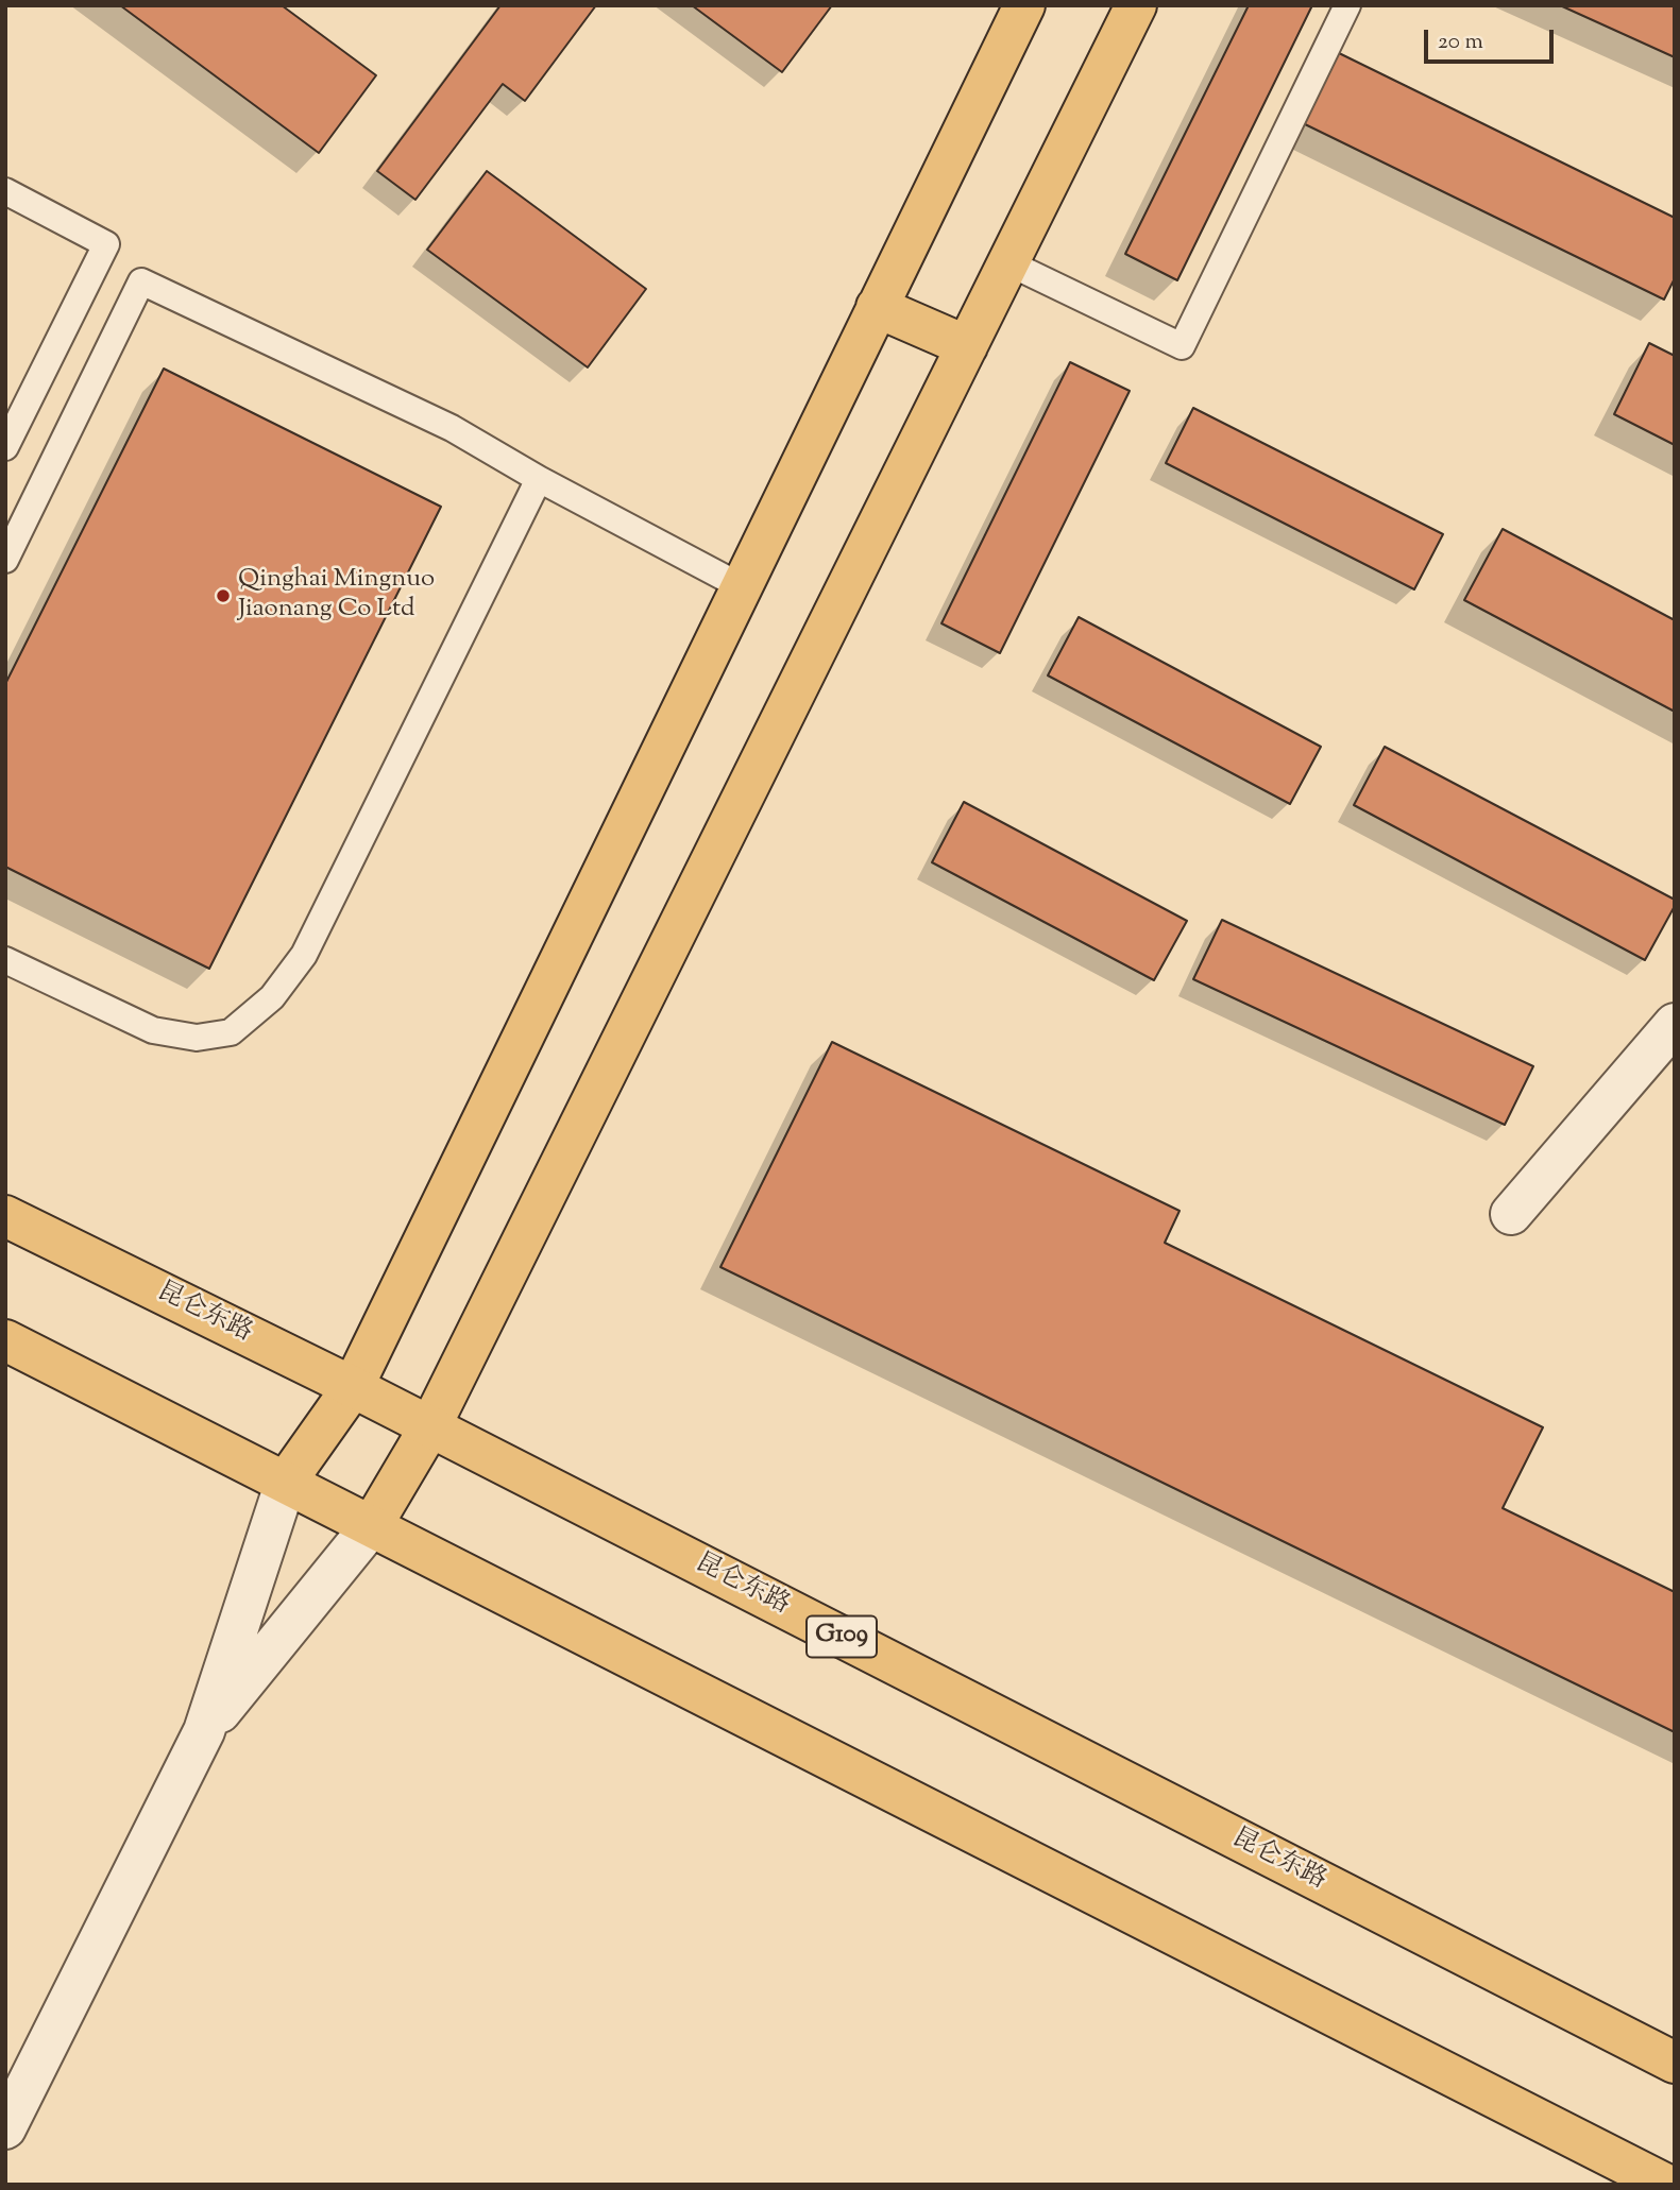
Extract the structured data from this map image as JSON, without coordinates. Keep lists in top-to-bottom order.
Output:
{
  "streets": {
    "main road": ["昆仑东路", "G109"]
  },
  "places": ["Qinghai Mingnuo Jiaonang Co Ltd"],
  "scale_bar": "20 m"
}
